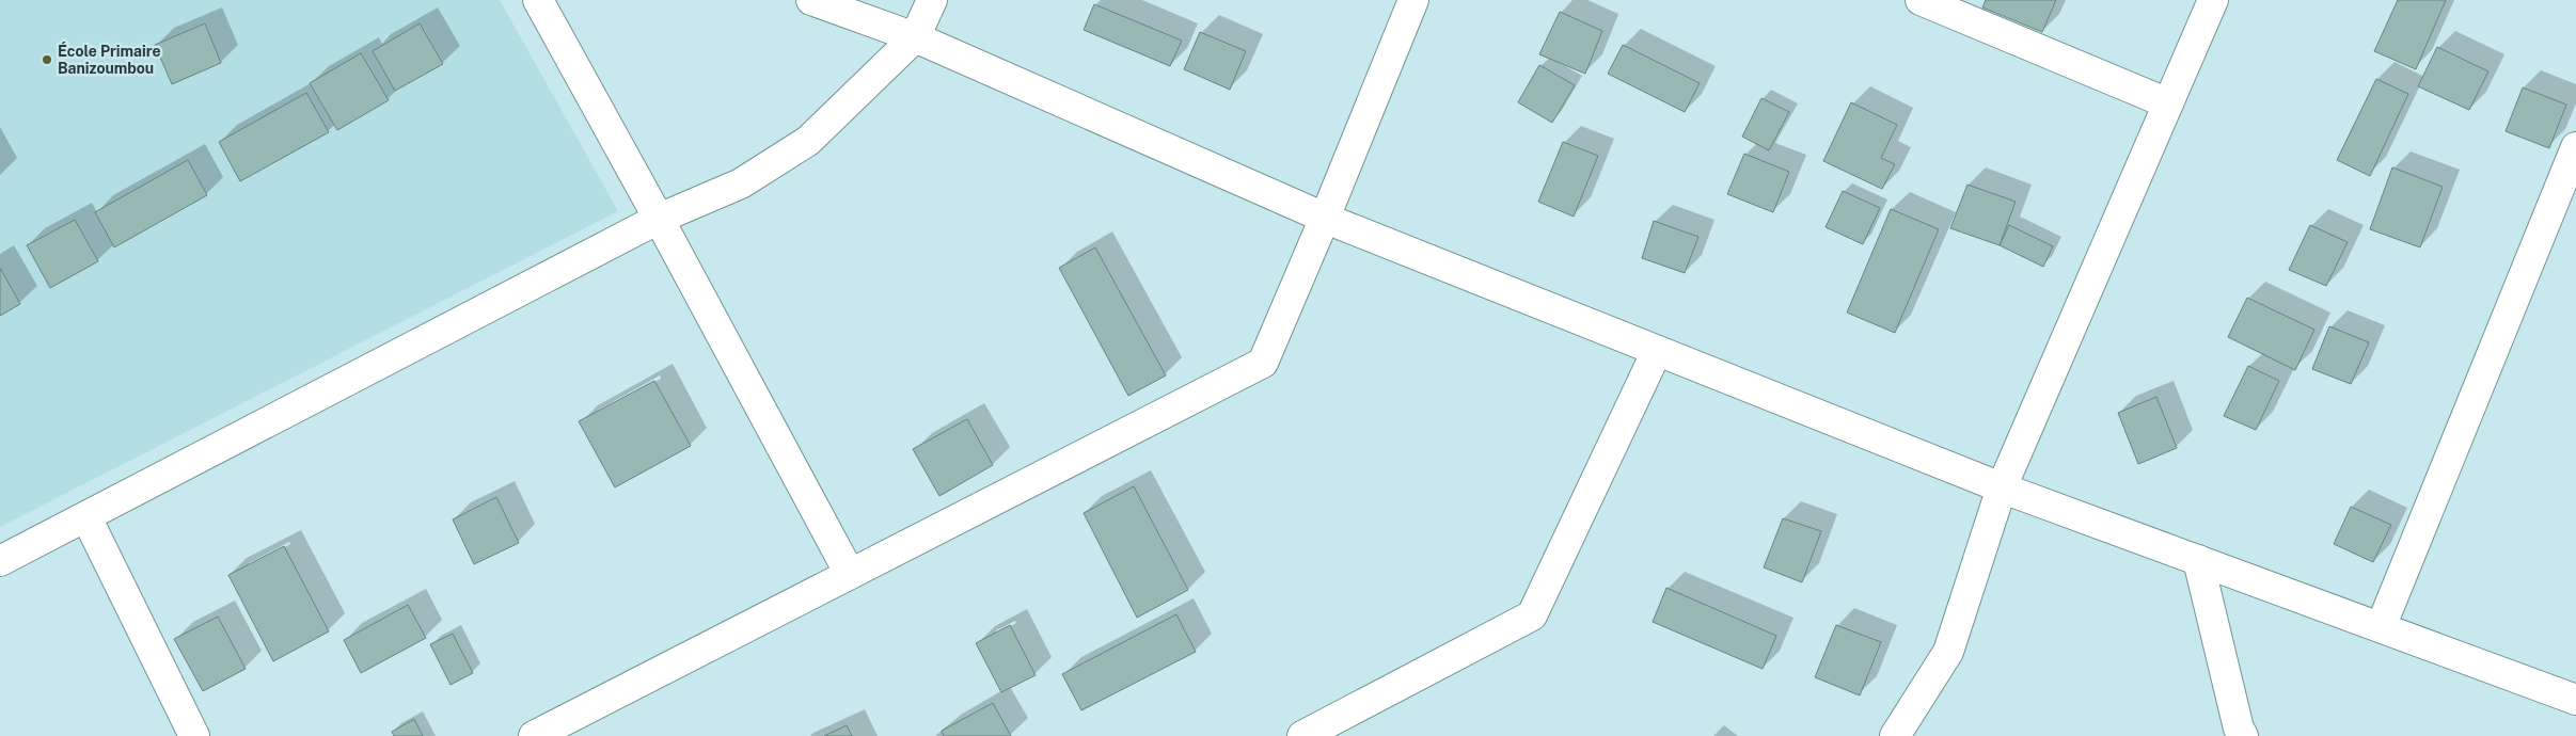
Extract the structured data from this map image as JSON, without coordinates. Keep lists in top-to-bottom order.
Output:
{
  "places": ["École Primaire Banizoumbou"]
}
